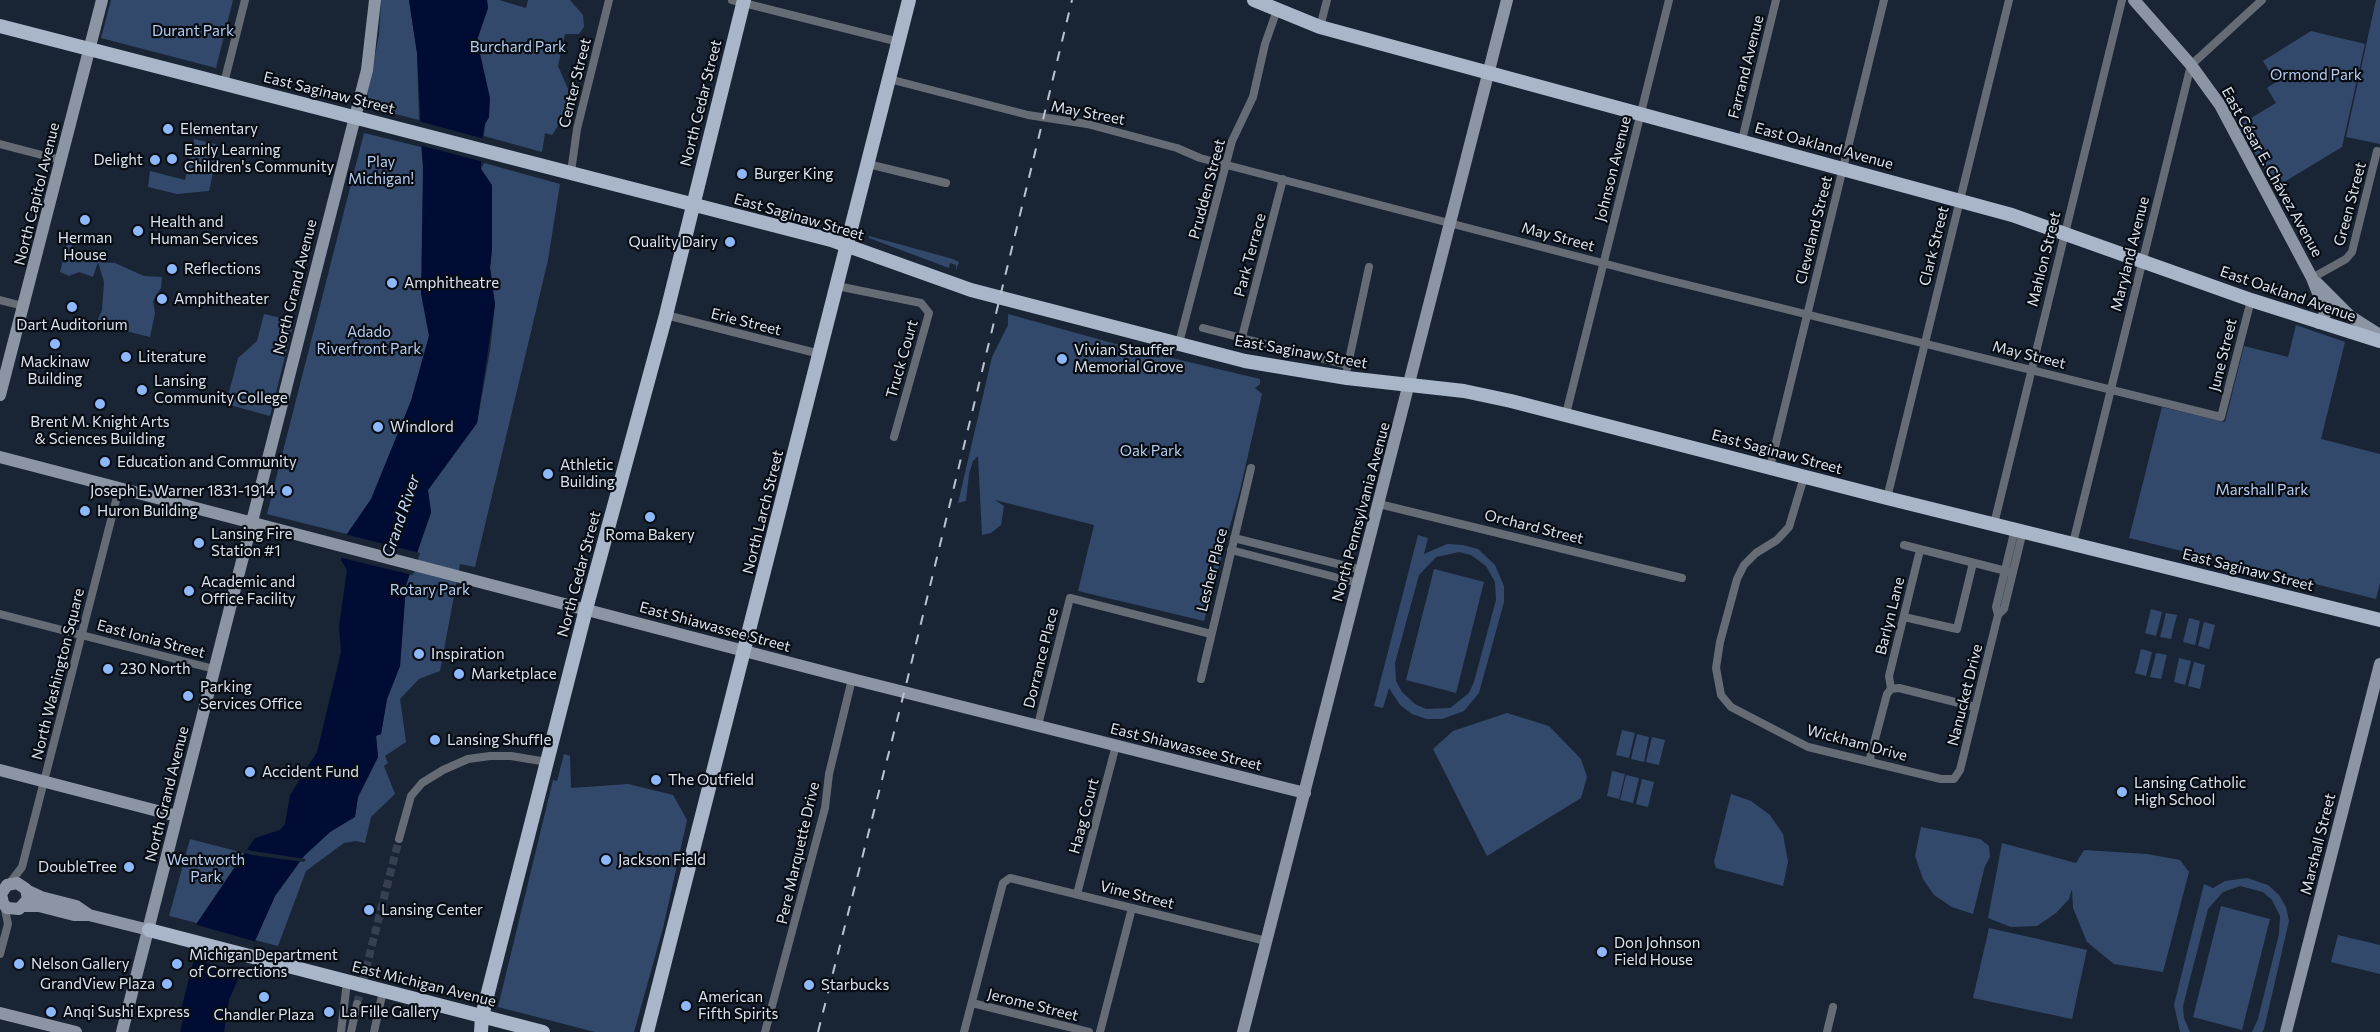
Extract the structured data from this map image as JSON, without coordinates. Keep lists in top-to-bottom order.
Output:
{
  "streets": {
    "main road": [
      "East Saginaw Street",
      "North Cedar Street",
      "East Oakland Avenue",
      "North Larch Street",
      "East Michigan Avenue"
    ],
    "street": [
      "Farrand Avenue",
      "Center Street",
      "May Street",
      "Johnson Avenue",
      "East César E. Chávez Avenue",
      "Prudden Street",
      "North Capitol Avenue",
      "Green Street",
      "Cleveland Street",
      "Clark Street",
      "Maryland Avenue",
      "Park Terrace",
      "Mahlon Street",
      "North Grand Avenue",
      "Erie Street",
      "June Street",
      "Truck Court",
      "North Pennsylvania Avenue",
      "Orchard Street",
      "Lesher Place",
      "Barlyn Lane",
      "East Shiawassee Street",
      "East Ionia Street",
      "Dorrance Place",
      "North Washington Square",
      "Nanucket Drive",
      "Wickham Drive",
      "Haag Court",
      "Marshall Street",
      "Pere Marquette Drive",
      "Vine Street",
      "Jerome Street"
    ]
  },
  "crossings": [
    ["Farrand Avenue", "East Oakland Avenue"],
    ["Center Street", "East Saginaw Street"],
    ["East Saginaw Street", "North Cedar Street"],
    ["East Saginaw Street", "Johnson Avenue"],
    ["East Saginaw Street", "Prudden Street"],
    ["East Saginaw Street", "North Capitol Avenue"],
    ["East Saginaw Street", "Cleveland Street"],
    ["East Saginaw Street", "Clark Street"],
    ["East Saginaw Street", "Maryland Avenue"],
    ["East Saginaw Street", "Mahlon Street"],
    ["East Saginaw Street", "North Grand Avenue"],
    ["East Saginaw Street", "North Larch Street"],
    ["East Saginaw Street", "North Pennsylvania Avenue"],
    ["East Saginaw Street", "Nanucket Drive"],
    ["East Saginaw Street", "Wickham Drive"],
    ["North Cedar Street", "Erie Street"],
    ["North Cedar Street", "East Shiawassee Street"],
    ["North Cedar Street", "East Michigan Avenue"],
    ["May Street", "Johnson Avenue"],
    ["May Street", "Prudden Street"],
    ["May Street", "Cleveland Street"],
    ["May Street", "Clark Street"],
    ["May Street", "Maryland Avenue"],
    ["May Street", "Park Terrace"],
    ["May Street", "Mahlon Street"],
    ["May Street", "June Street"],
    ["May Street", "North Larch Street"],
    ["May Street", "North Pennsylvania Avenue"],
    ["East Oakland Avenue", "Johnson Avenue"],
    ["East Oakland Avenue", "East César E. Chávez Avenue"],
    ["East Oakland Avenue", "Prudden Street"],
    ["East Oakland Avenue", "Cleveland Street"],
    ["East Oakland Avenue", "Clark Street"],
    ["East Oakland Avenue", "Maryland Avenue"],
    ["East Oakland Avenue", "Mahlon Street"],
    ["East Oakland Avenue", "June Street"],
    ["East Oakland Avenue", "North Pennsylvania Avenue"],
    ["East César E. Chávez Avenue", "Green Street"],
    ["East César E. Chávez Avenue", "Maryland Avenue"],
    ["North Grand Avenue", "East Shiawassee Street"],
    ["North Grand Avenue", "East Ionia Street"],
    ["North Grand Avenue", "East Michigan Avenue"],
    ["Erie Street", "North Larch Street"],
    ["Truck Court", "North Larch Street"],
    ["North Larch Street", "East Shiawassee Street"],
    ["North Pennsylvania Avenue", "Orchard Street"],
    ["North Pennsylvania Avenue", "East Shiawassee Street"],
    ["North Pennsylvania Avenue", "Vine Street"],
    ["Lesher Place", "Dorrance Place"],
    ["Barlyn Lane", "Wickham Drive"],
    ["East Shiawassee Street", "Dorrance Place"],
    ["East Shiawassee Street", "North Washington Square"],
    ["East Shiawassee Street", "Haag Court"],
    ["East Shiawassee Street", "Pere Marquette Drive"],
    ["East Ionia Street", "North Washington Square"],
    ["Nanucket Drive", "Wickham Drive"],
    ["Haag Court", "Vine Street"],
    ["Vine Street", "Jerome Street"]
  ],
  "water": ["Grand River"],
  "parks": [
    "Durant Park",
    "Burchard Park",
    "Ormond Park",
    "Play Michigan!",
    "Adado Riverfront Park",
    "Oak Park",
    "Marshall Park",
    "Rotary Park",
    "Wentworth Park"
  ],
  "places": [
    "Elementary",
    "Early Learning Children's Community",
    "Delight",
    "Burger King",
    "Herman House",
    "Health and Human Services",
    "Quality Dairy",
    "Reflections",
    "Amphitheatre",
    "Amphitheater",
    "Dart Auditorium",
    "Mackinaw Building",
    "Literature",
    "Vivian Stauffer Memorial Grove",
    "Lansing Community College",
    "Brent M. Knight Arts & Sciences Building",
    "Windlord",
    "Education and Community",
    "Athletic Building",
    "Joseph E. Warner 1831-1914",
    "Huron Building",
    "Roma Bakery",
    "Lansing Fire Station #1",
    "Academic and Office Facility",
    "Inspiration",
    "230 North",
    "Marketplace",
    "Parking Services Office",
    "Lansing Shuffle",
    "Accident Fund",
    "The Outfield",
    "Lansing Catholic High School",
    "Jackson Field",
    "DoubleTree",
    "Lansing Center",
    "Don Johnson Field House",
    "Nelson Gallery",
    "Michigan Department of Corrections",
    "GrandView Plaza",
    "Starbucks",
    "Chandler Plaza",
    "American Fifth Spirits",
    "Anqi Sushi Express",
    "La Fille Gallery"
  ]
}
